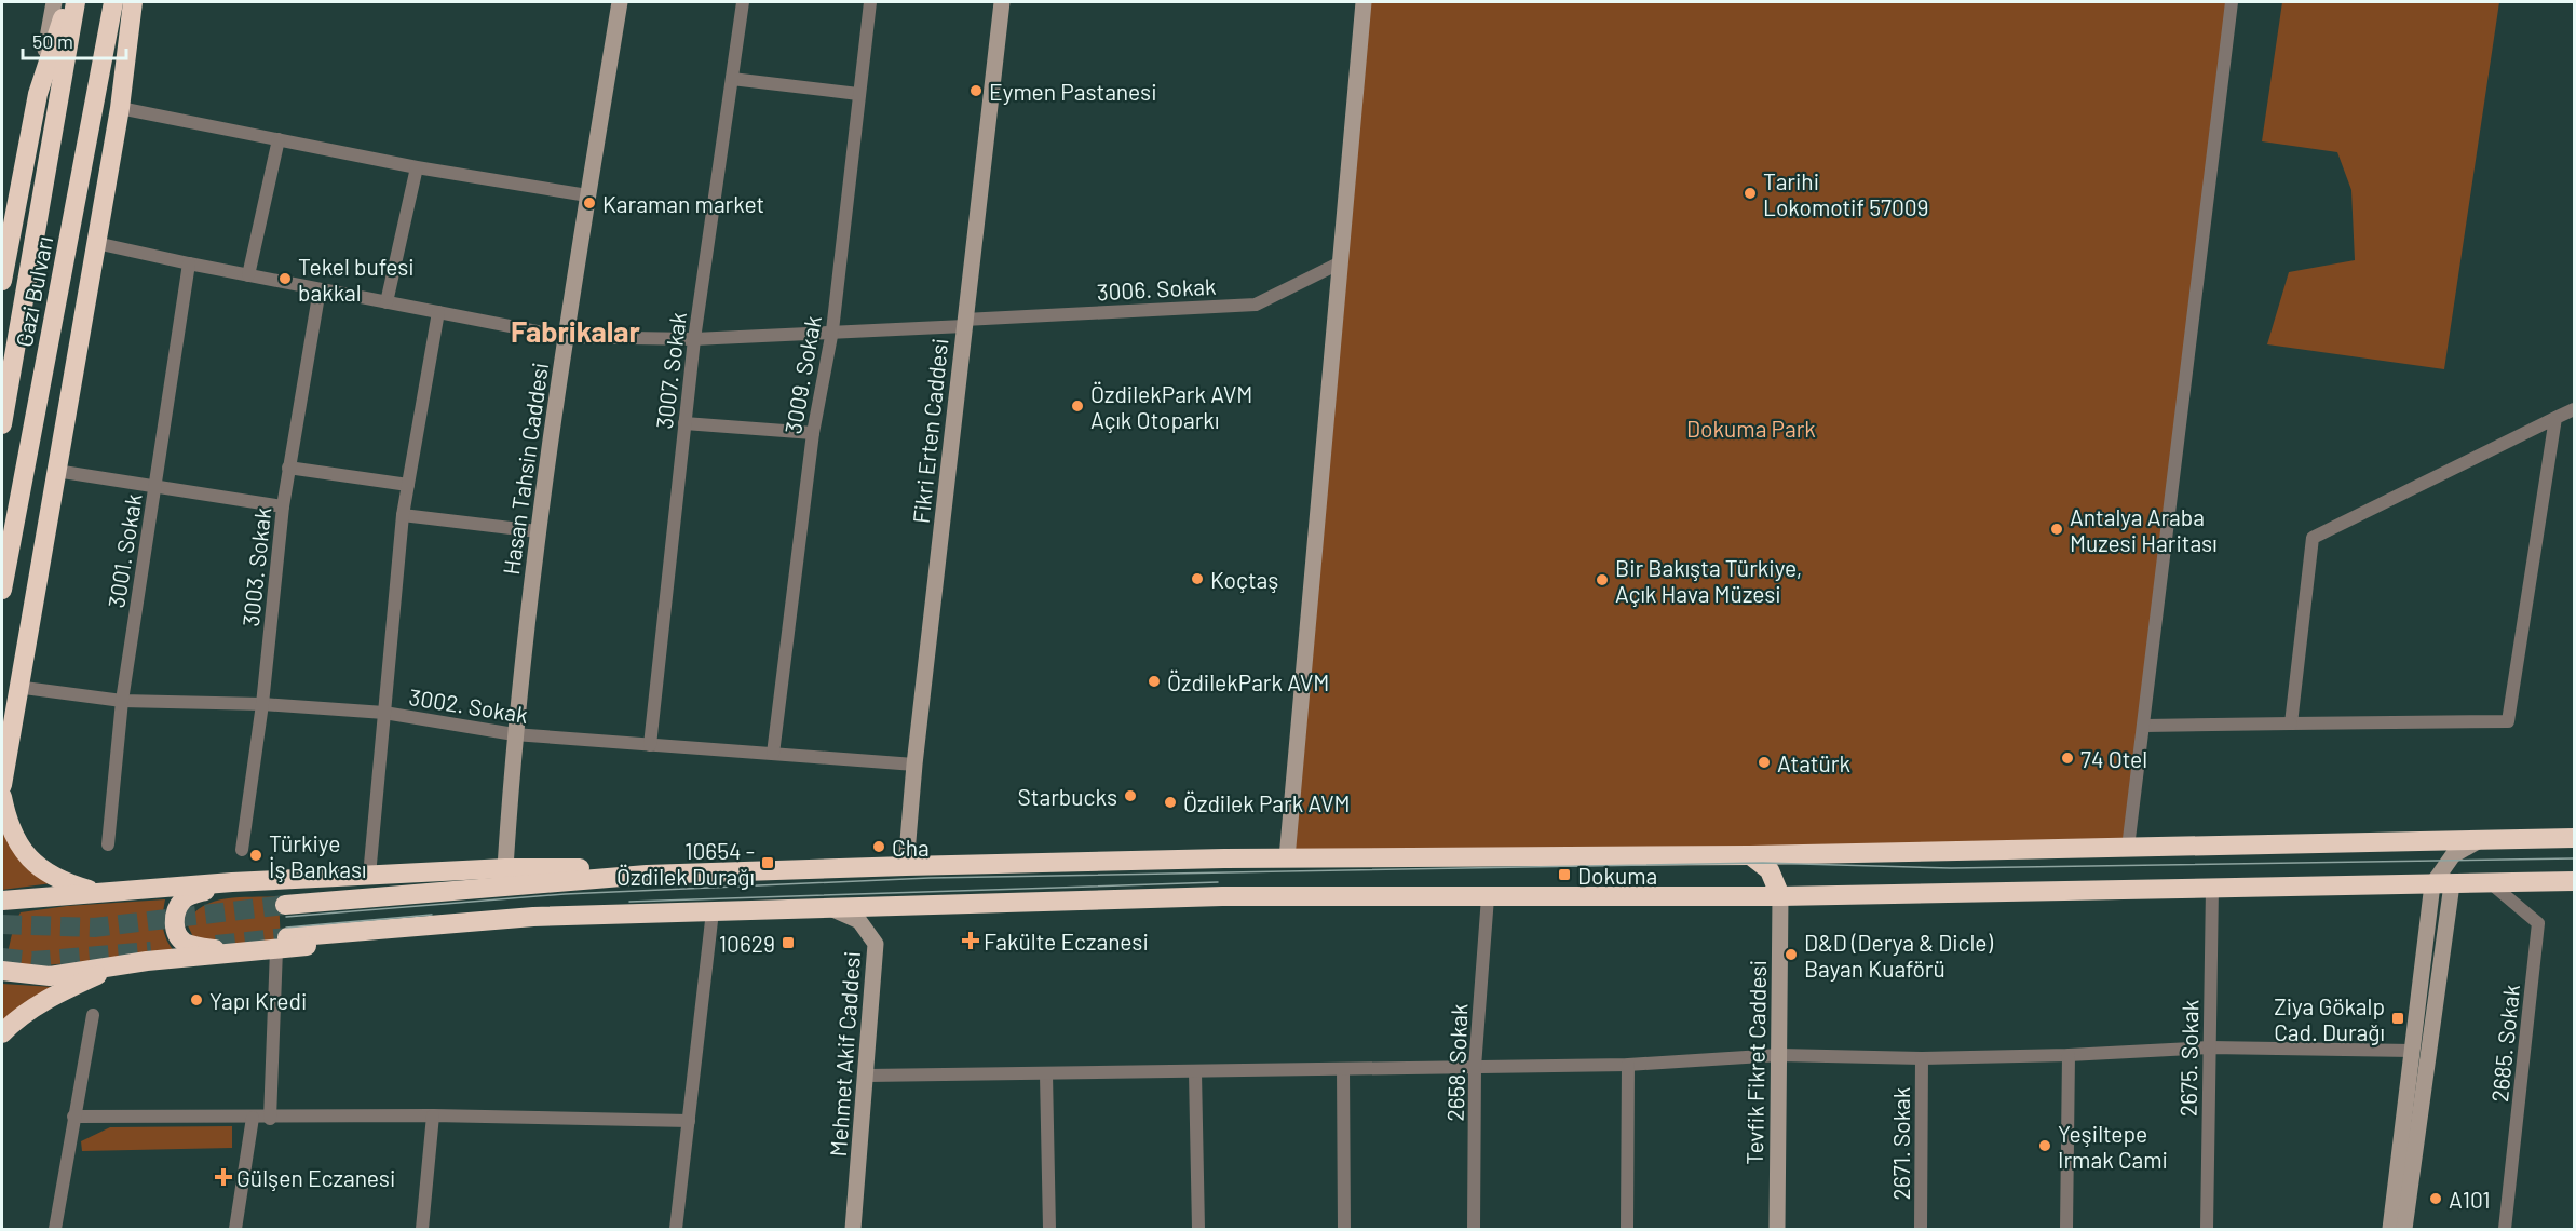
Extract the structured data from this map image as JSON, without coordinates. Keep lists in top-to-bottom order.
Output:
{
  "streets": {
    "highway": ["Gazi Bulvarı"],
    "street": [
      "3006. Sokak",
      "3007. Sokak",
      "3009. Sokak",
      "Fikri Erten Caddesi",
      "Hasan Tahsin Caddesi",
      "3001. Sokak",
      "3003. Sokak",
      "3002. Sokak",
      "2685. Sokak",
      "Mehmet Akif Caddesi",
      "2675. Sokak",
      "2658. Sokak",
      "Tevfik Fikret Caddesi",
      "2671. Sokak"
    ]
  },
  "crossings": [
    ["3006. Sokak", "3007. Sokak"],
    ["3006. Sokak", "3009. Sokak"],
    ["3006. Sokak", "Fikri Erten Caddesi"],
    ["3006. Sokak", "Hasan Tahsin Caddesi"],
    ["3006. Sokak", "3001. Sokak"],
    ["3006. Sokak", "3003. Sokak"],
    ["3007. Sokak", "3002. Sokak"],
    ["3009. Sokak", "3002. Sokak"],
    ["Fikri Erten Caddesi", "3002. Sokak"],
    ["Hasan Tahsin Caddesi", "3002. Sokak"],
    ["3001. Sokak", "3002. Sokak"],
    ["3003. Sokak", "3002. Sokak"]
  ],
  "districts": ["Fabrikalar"],
  "parks": ["Dokuma Park"],
  "places": {
    "other": [
      "Eymen Pastanesi",
      "Tarihi Lokomotif 57009",
      "Karaman market",
      "Tekel bufesi bakkal",
      "ÖzdilekPark AVM Açık Otoparkı",
      "Antalya Araba Muzesi Haritası",
      "Koçtaş",
      "Bir Bakışta Türkiye, Açık Hava Müzesi",
      "ÖzdilekPark AVM",
      "74 Otel",
      "Atatürk",
      "Starbucks",
      "Özdilek Park AVM",
      "Cha",
      "Türkiye İş Bankası",
      "D&D (Derya & Dicle) Bayan Kuaförü",
      "Yapı Kredi",
      "Yeşiltepe Irmak Cami",
      "A101"
    ],
    "transit": [
      "10654 - Özdilek Durağı",
      "Dokuma",
      "10629",
      "Ziya Gökalp Cad. Durağı"
    ],
    "health": ["Fakülte Eczanesi", "Gülşen Eczanesi"]
  },
  "scale_bar": "50 m"
}
